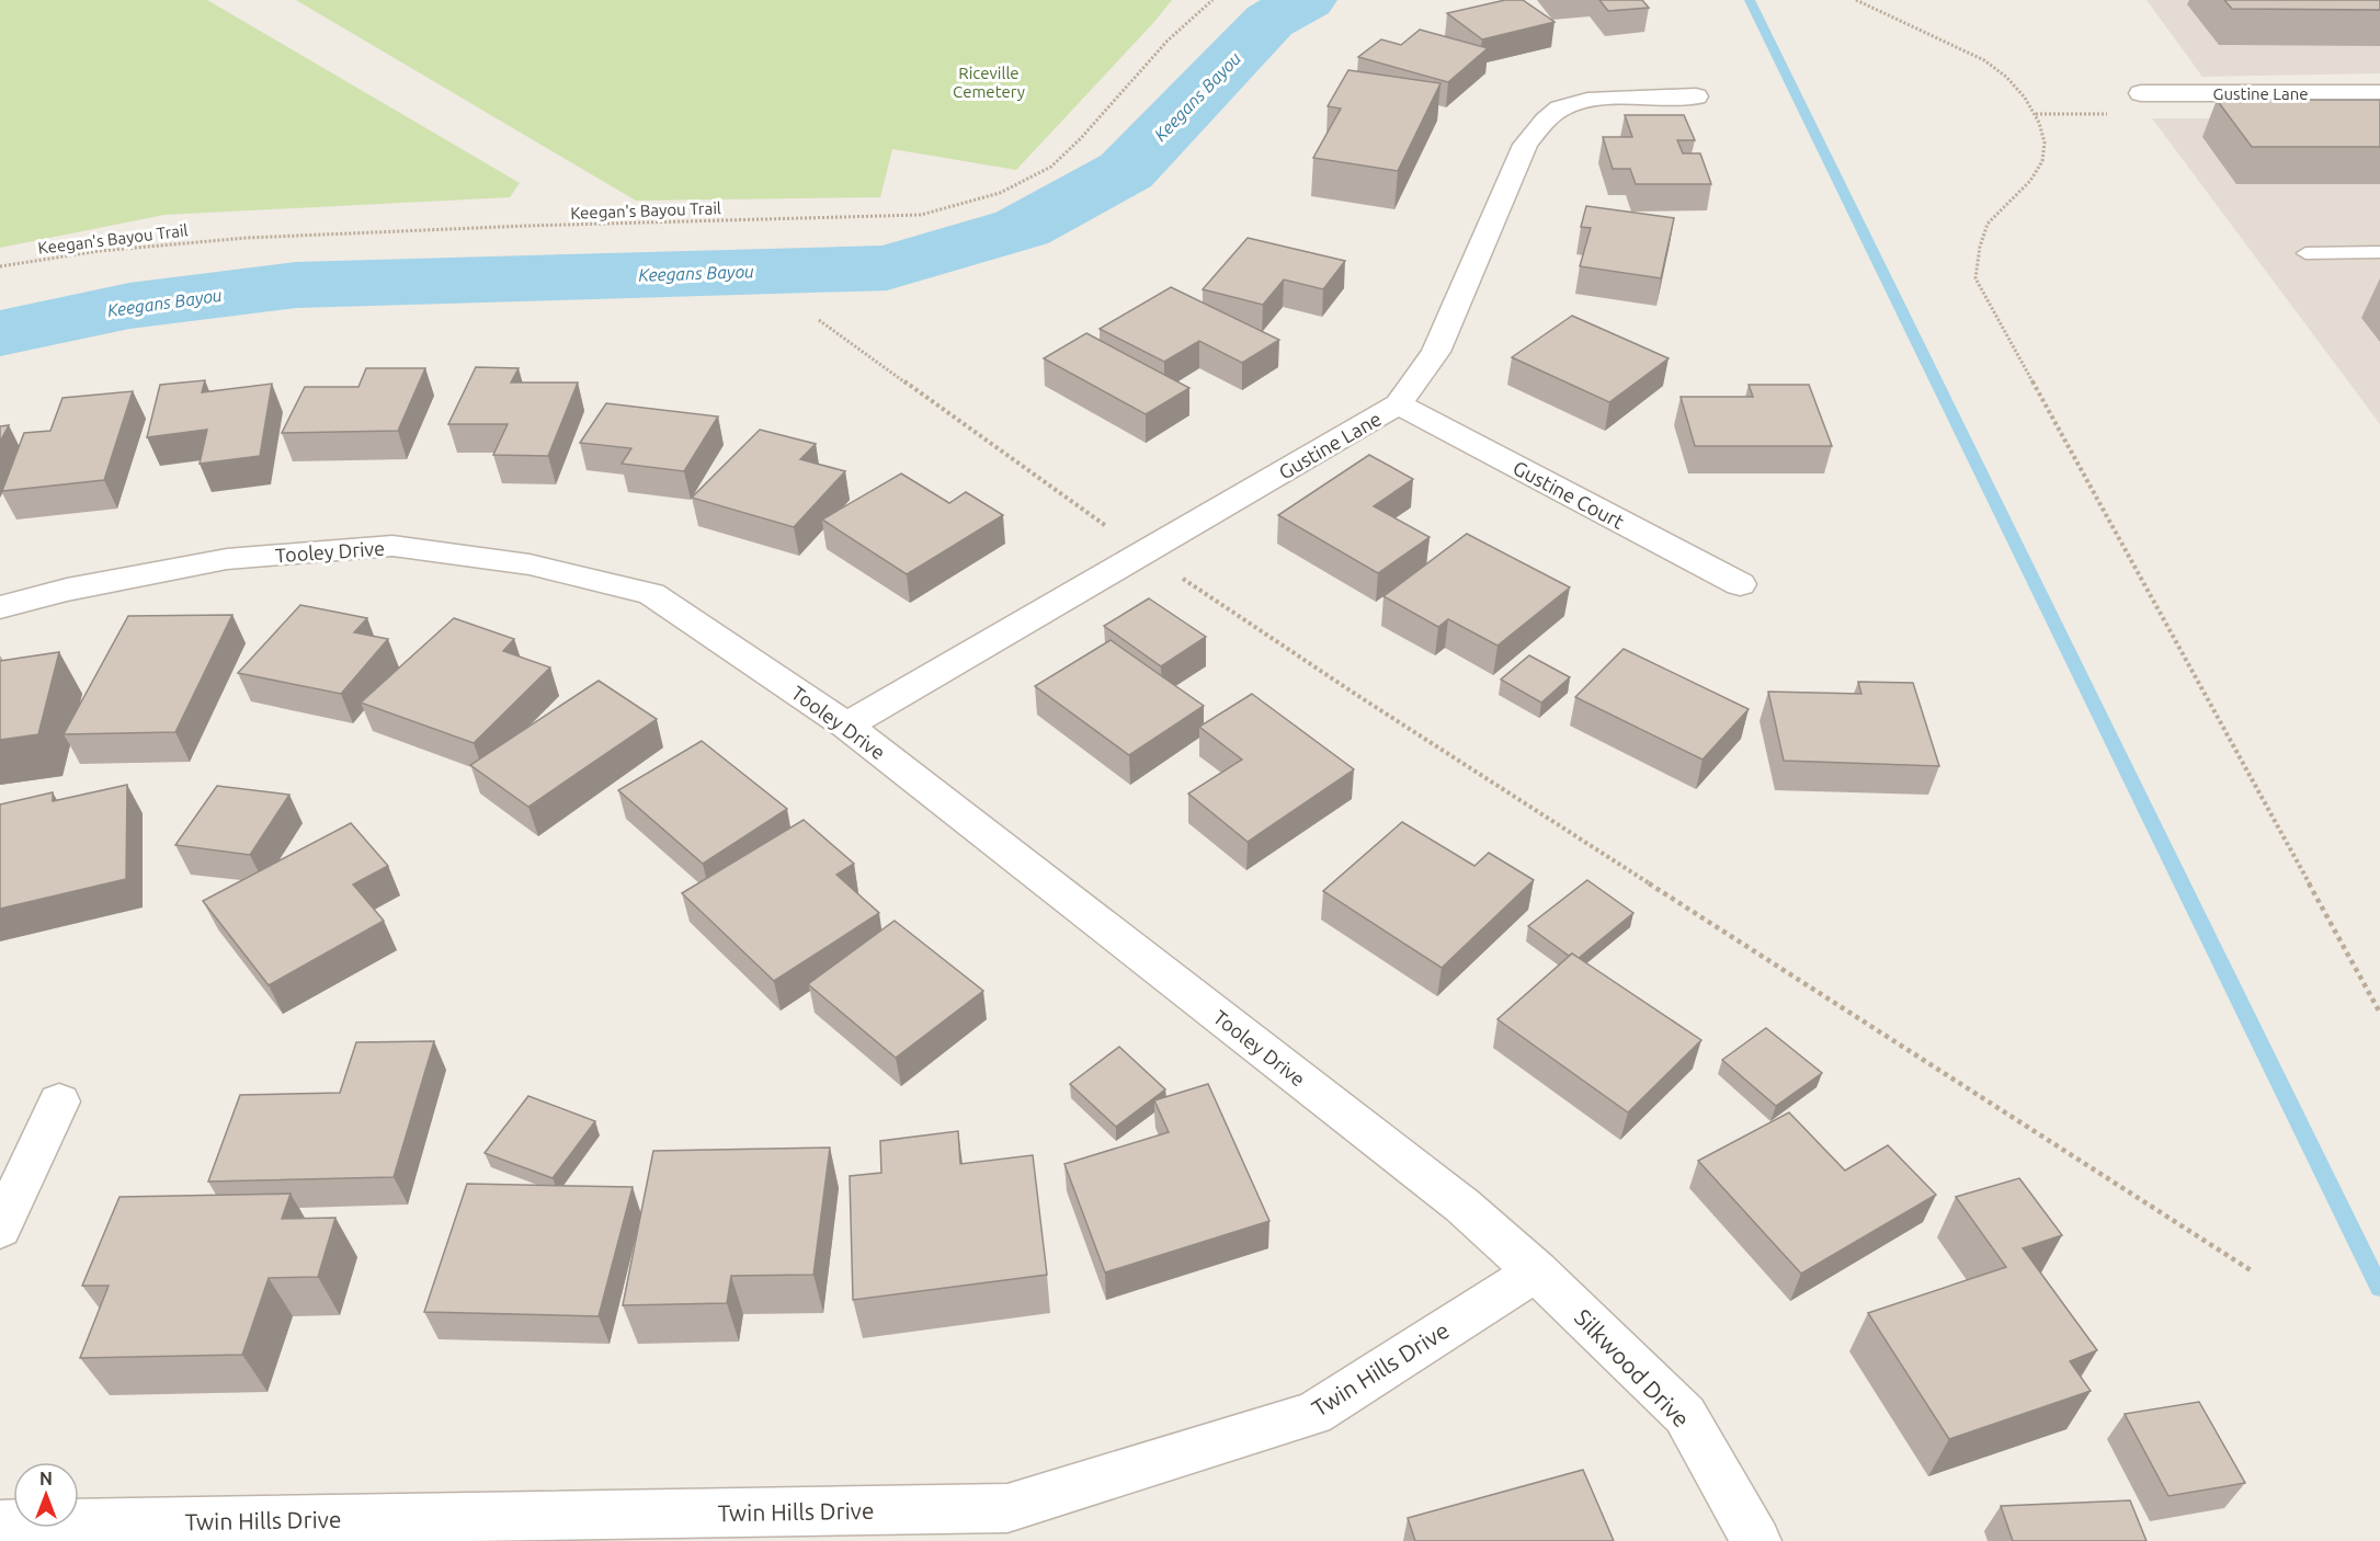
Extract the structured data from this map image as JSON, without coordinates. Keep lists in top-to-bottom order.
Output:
{
  "streets": {
    "street": [
      "Gustine Lane",
      "Gustine Court",
      "Tooley Drive",
      "Silkwood Drive",
      "Twin Hills Drive"
    ],
    "path": ["Keegan's Bayou Trail"]
  },
  "crossings": [
    ["Gustine Lane", "Gustine Court"],
    ["Gustine Lane", "Tooley Drive"],
    ["Tooley Drive", "Silkwood Drive"],
    ["Tooley Drive", "Twin Hills Drive"],
    ["Silkwood Drive", "Twin Hills Drive"]
  ],
  "water": ["Keegans Bayou"],
  "parks": ["Riceville Cemetery"],
  "north": "top"
}
